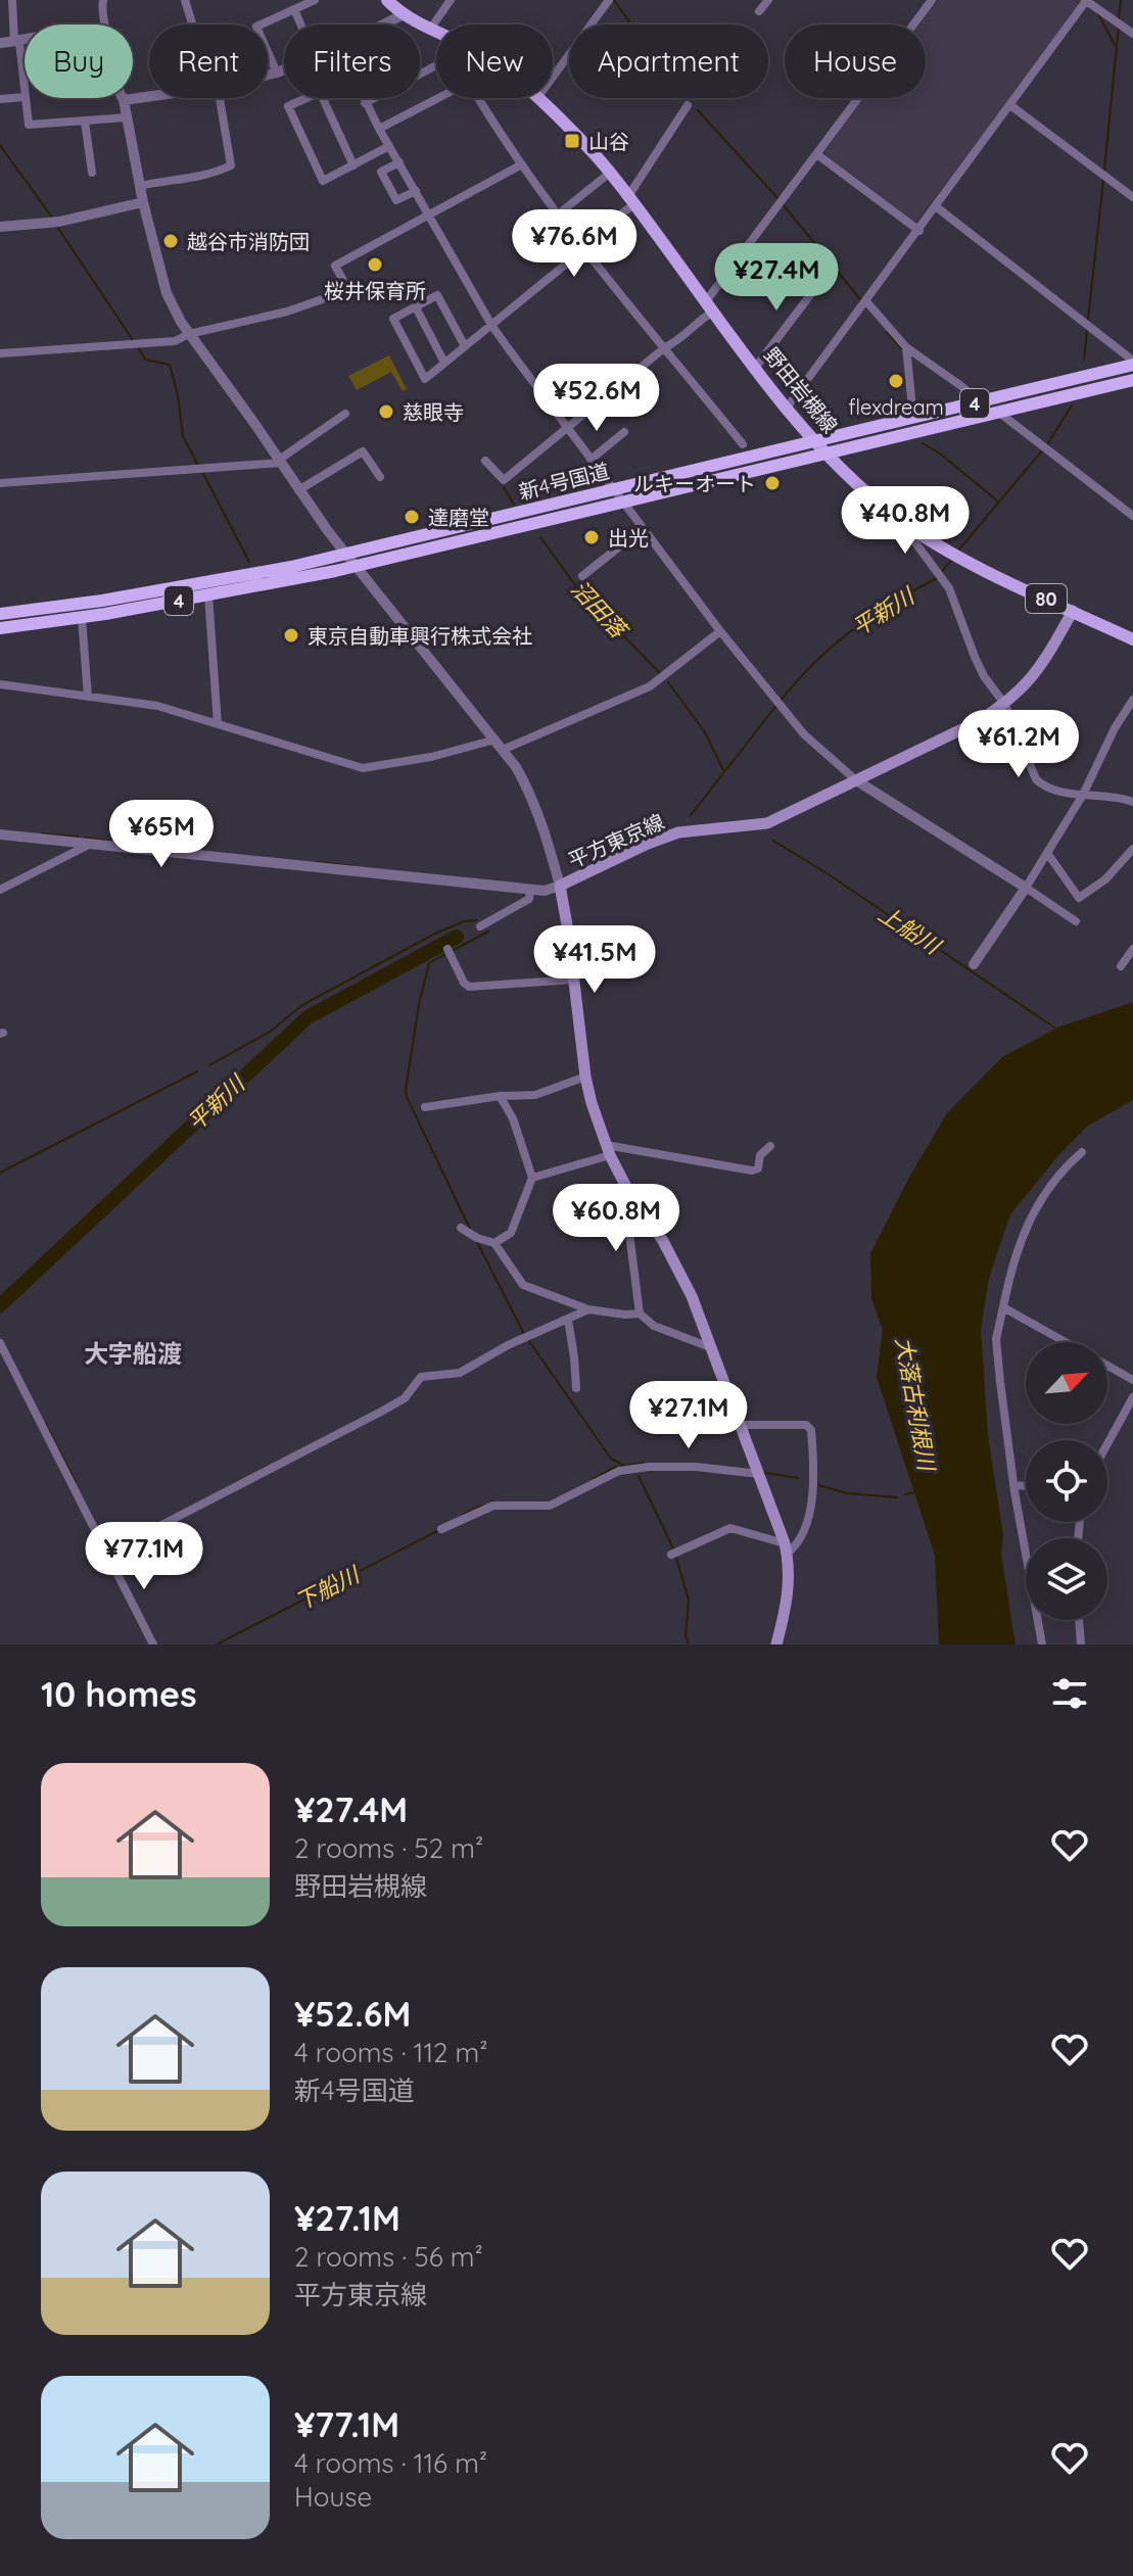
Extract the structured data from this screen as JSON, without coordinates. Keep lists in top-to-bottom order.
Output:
{
  "streets": {
    "highway": ["4", "新4号国道"],
    "main road": ["野田岩槻線", "80", "平方東京線"]
  },
  "crossings": [
    ["野田岩槻線", "新4号国道"],
    ["野田岩槻線", "平方東京線"]
  ],
  "districts": ["大字船渡"],
  "water": [
    "沼田落",
    "平新川",
    "上船川",
    "大落古利根川",
    "下船川"
  ],
  "places": {
    "transit": ["山谷"],
    "other": [
      "越谷市消防団",
      "桜井保育所",
      "flexdream",
      "慈眼寺",
      "ルキーオート",
      "達磨堂",
      "出光",
      "東京自動車興行株式会社"
    ]
  },
  "north": "top right",
  "page": {
    "chip": [
      "Buy",
      "Rent",
      "Filters",
      "New",
      "Apartment",
      "House"
    ],
    "price": [
      "¥76.6M",
      "¥27.4M",
      "¥52.6M",
      "¥40.8M",
      "¥61.2M",
      "¥65M",
      "¥41.5M",
      "¥60.8M",
      "¥27.1M",
      "¥77.1M"
    ],
    "heading": "10 homes",
    "list": [
      {
        "name": "¥27.4M",
        "note": "2 rooms · 52 m² · 野田岩槻線"
      },
      {
        "name": "¥52.6M",
        "note": "4 rooms · 112 m² · 新4号国道"
      },
      {
        "name": "¥27.1M",
        "note": "2 rooms · 56 m² · 平方東京線"
      },
      {
        "name": "¥77.1M",
        "note": "4 rooms · 116 m² · House"
      }
    ]
  }
}
